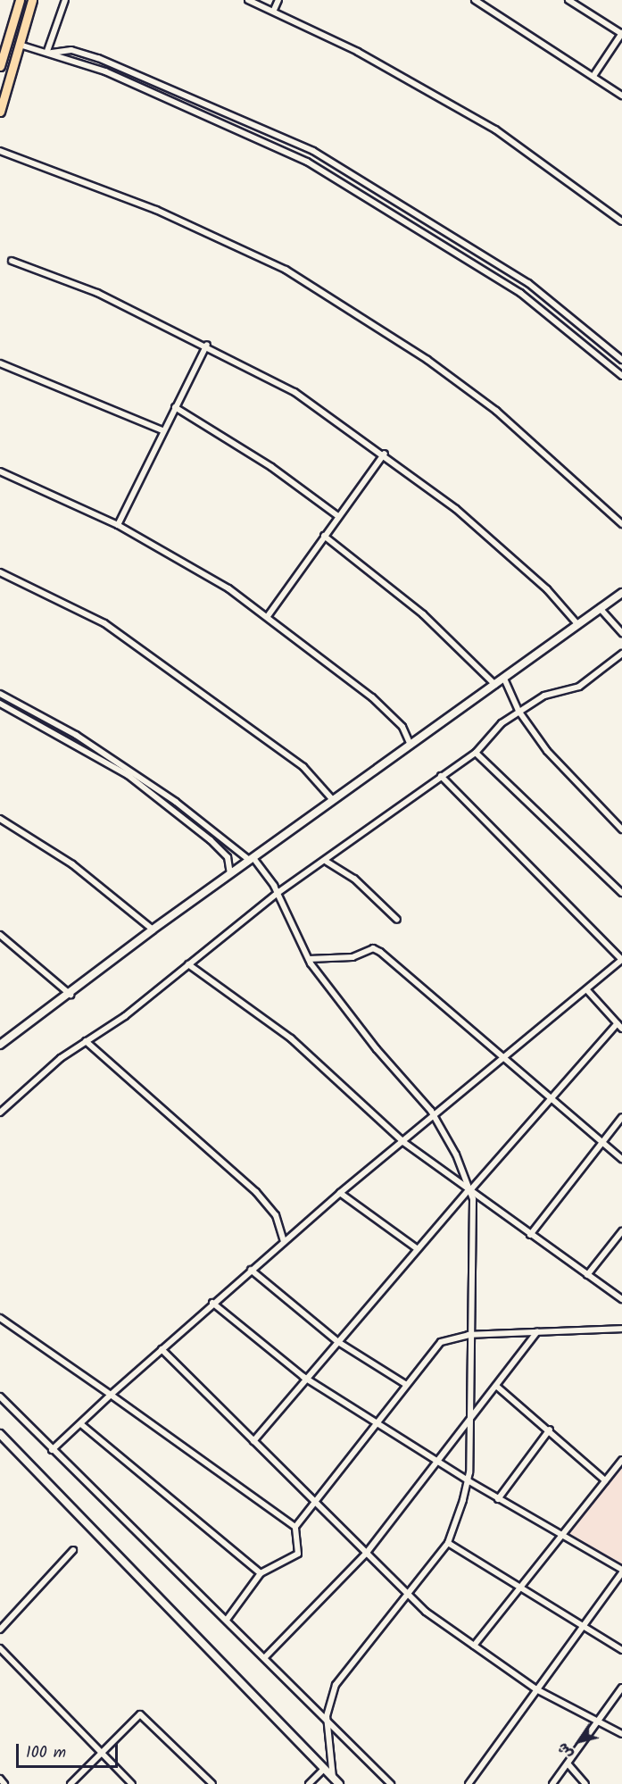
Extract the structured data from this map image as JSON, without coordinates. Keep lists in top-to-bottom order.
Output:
{
  "scale_bar": "100 m",
  "north": "bottom left"
}
